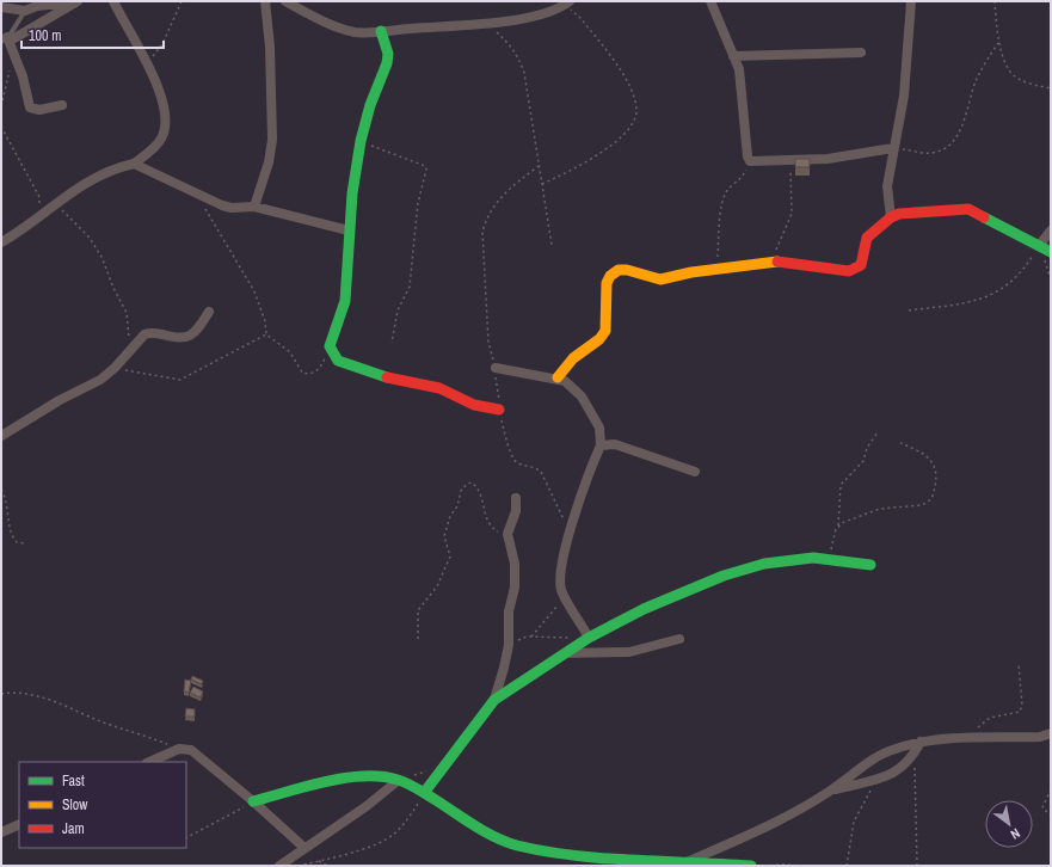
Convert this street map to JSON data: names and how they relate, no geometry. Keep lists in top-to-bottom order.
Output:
{
  "legend": ["Fast", "Slow", "Jam"],
  "scale_bar": "100 m",
  "north": "bottom right"
}
